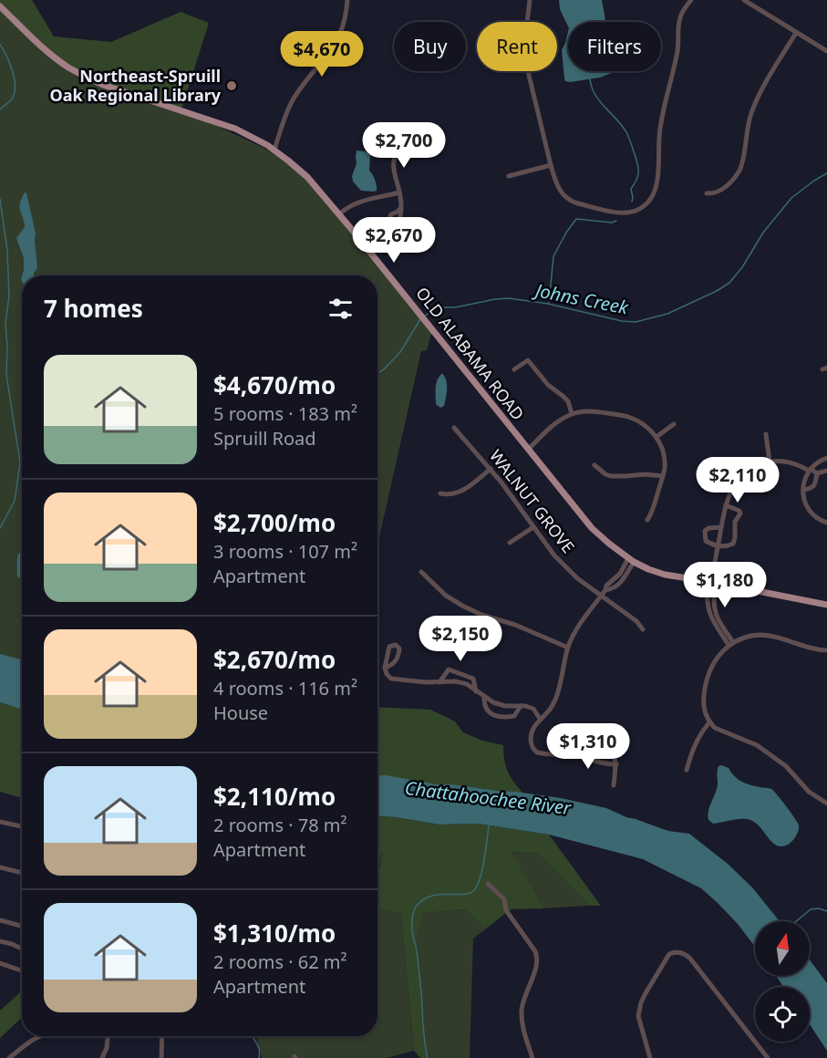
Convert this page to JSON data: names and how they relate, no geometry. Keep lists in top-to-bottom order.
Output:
{
  "streets": {
    "main road": ["OLD ALABAMA ROAD"],
    "street": ["WALNUT GROVE"]
  },
  "water": ["Johns Creek", "Chattahoochee River"],
  "places": ["Northeast-Spruill Oak Regional Library"],
  "north": "top",
  "page": {
    "chip": ["Buy", "Rent", "Filters"],
    "price": [
      "$4,670",
      "$2,700",
      "$2,670",
      "$2,110",
      "$1,180",
      "$2,150",
      "$1,310"
    ],
    "heading": "7 homes",
    "list": [
      {
        "name": "$4,670/mo",
        "note": "5 rooms · 183 m² · Spruill Road"
      },
      {
        "name": "$2,700/mo",
        "note": "3 rooms · 107 m² · Apartment"
      },
      {
        "name": "$2,670/mo",
        "note": "4 rooms · 116 m² · House"
      },
      {
        "name": "$2,110/mo",
        "note": "2 rooms · 78 m² · Apartment"
      },
      {
        "name": "$1,310/mo",
        "note": "2 rooms · 62 m² · Apartment"
      }
    ]
  }
}
